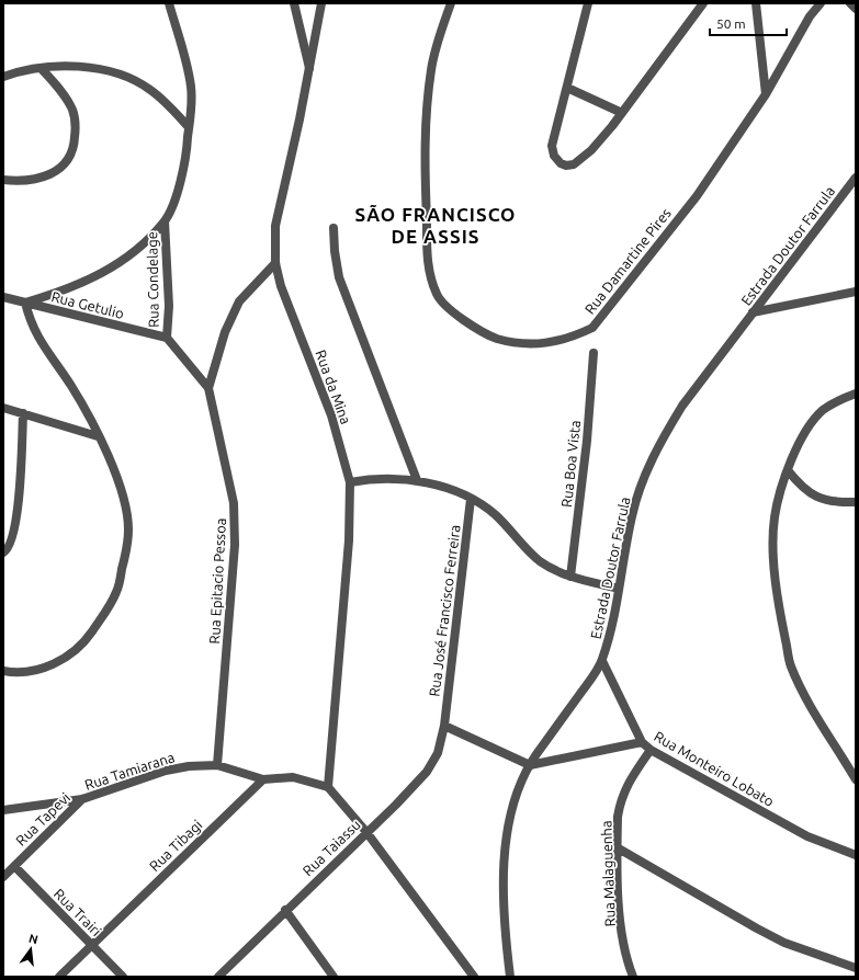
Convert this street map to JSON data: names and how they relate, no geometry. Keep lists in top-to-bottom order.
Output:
{
  "streets": {
    "street": [
      "Estrada Doutor Farrula",
      "Rua Damartine Pires",
      "Rua Condelage",
      "Rua Getulio",
      "Rua da Mina",
      "Rua Boa Vista",
      "Rua Epitacio Pessoa",
      "Rua José Francisco Ferreira",
      "Rua Monteiro Lobato",
      "Rua Tamiarana",
      "Rua Tapevi",
      "Rua Tibagi",
      "Rua Taiassu",
      "Rua Malaguenha",
      "Rua Trairi"
    ]
  },
  "crossings": [
    ["Estrada Doutor Farrula", "Rua Monteiro Lobato"],
    ["Rua Condelage", "Rua Getulio"],
    ["Rua Condelage", "Rua Epitacio Pessoa"],
    ["Rua Getulio", "Rua Epitacio Pessoa"],
    ["Rua Epitacio Pessoa", "Rua Tamiarana"],
    ["Rua José Francisco Ferreira", "Rua Taiassu"],
    ["Rua Monteiro Lobato", "Rua Malaguenha"],
    ["Rua Tamiarana", "Rua Tapevi"],
    ["Rua Tamiarana", "Rua Tibagi"],
    ["Rua Tapevi", "Rua Trairi"],
    ["Rua Tibagi", "Rua Trairi"]
  ],
  "districts": ["SÃO FRANCISCO DE ASSIS"],
  "scale_bar": "50 m",
  "north": "top"
}
